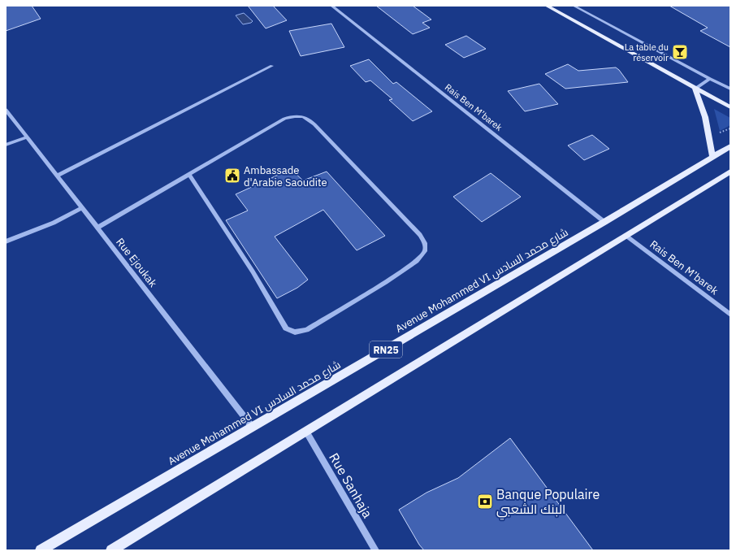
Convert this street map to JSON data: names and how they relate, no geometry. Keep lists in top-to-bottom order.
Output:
{
  "streets": {
    "main road": ["Avenue Mohammed VI شارع محمد السادس", "RN25"],
    "street": ["Rais Ben M’barek", "Rue Ejoukak", "Rue Sanhaja"]
  },
  "crossings": [
    ["Rais Ben M’barek", "Avenue Mohammed VI شارع محمد السادس"],
    ["Rais Ben M’barek", "RN25"],
    ["Rue Ejoukak", "Avenue Mohammed VI شارع محمد السادس"],
    ["RN25", "Rue Sanhaja"]
  ],
  "places": {
    "bar": ["La table du réservoir"],
    "public building": ["Ambassade d'Arabie Saoudite"],
    "bank": ["Banque Populaire البنك الشعبي"]
  }
}
